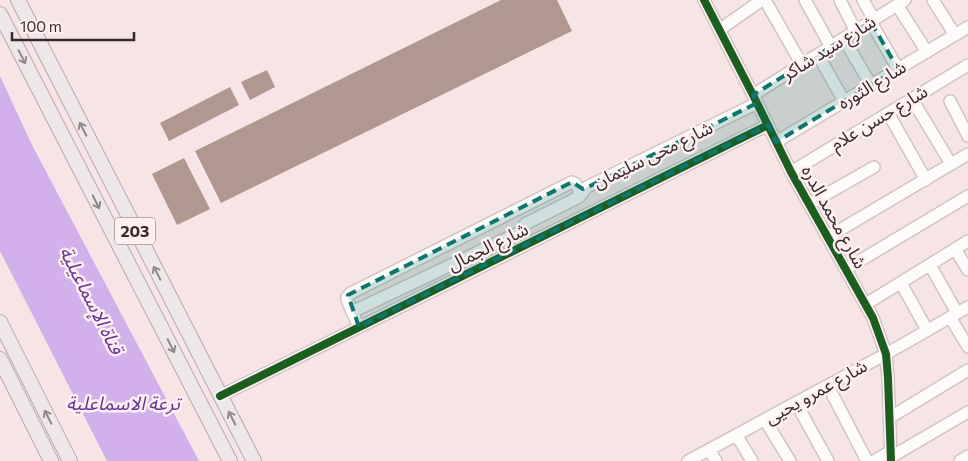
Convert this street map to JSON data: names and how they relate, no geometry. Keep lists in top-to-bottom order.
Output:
{
  "streets": {
    "main road": ["203"],
    "street": [
      "شارع سيد شاكر",
      "شارع الثوره",
      "شارع حسن علام",
      "شارع محى سليمان",
      "شارع محمد الدره",
      "شارع الجمال",
      "شارع عمرو يحيى"
    ]
  },
  "crossings": [
    ["شارع سيد شاكر", "شارع محى سليمان"],
    ["شارع سيد شاكر", "شارع محمد الدره"],
    ["شارع الثوره", "شارع محمد الدره"],
    ["شارع حسن علام", "شارع محمد الدره"],
    ["شارع محى سليمان", "شارع محمد الدره"],
    ["شارع محمد الدره", "شارع الجمال"],
    ["شارع محمد الدره", "شارع عمرو يحيى"],
    ["203", "شارع الجمال"]
  ],
  "water": ["قناة الإسماعيلية", "ترعة الاسماعلية"],
  "scale_bar": "100 m"
}
